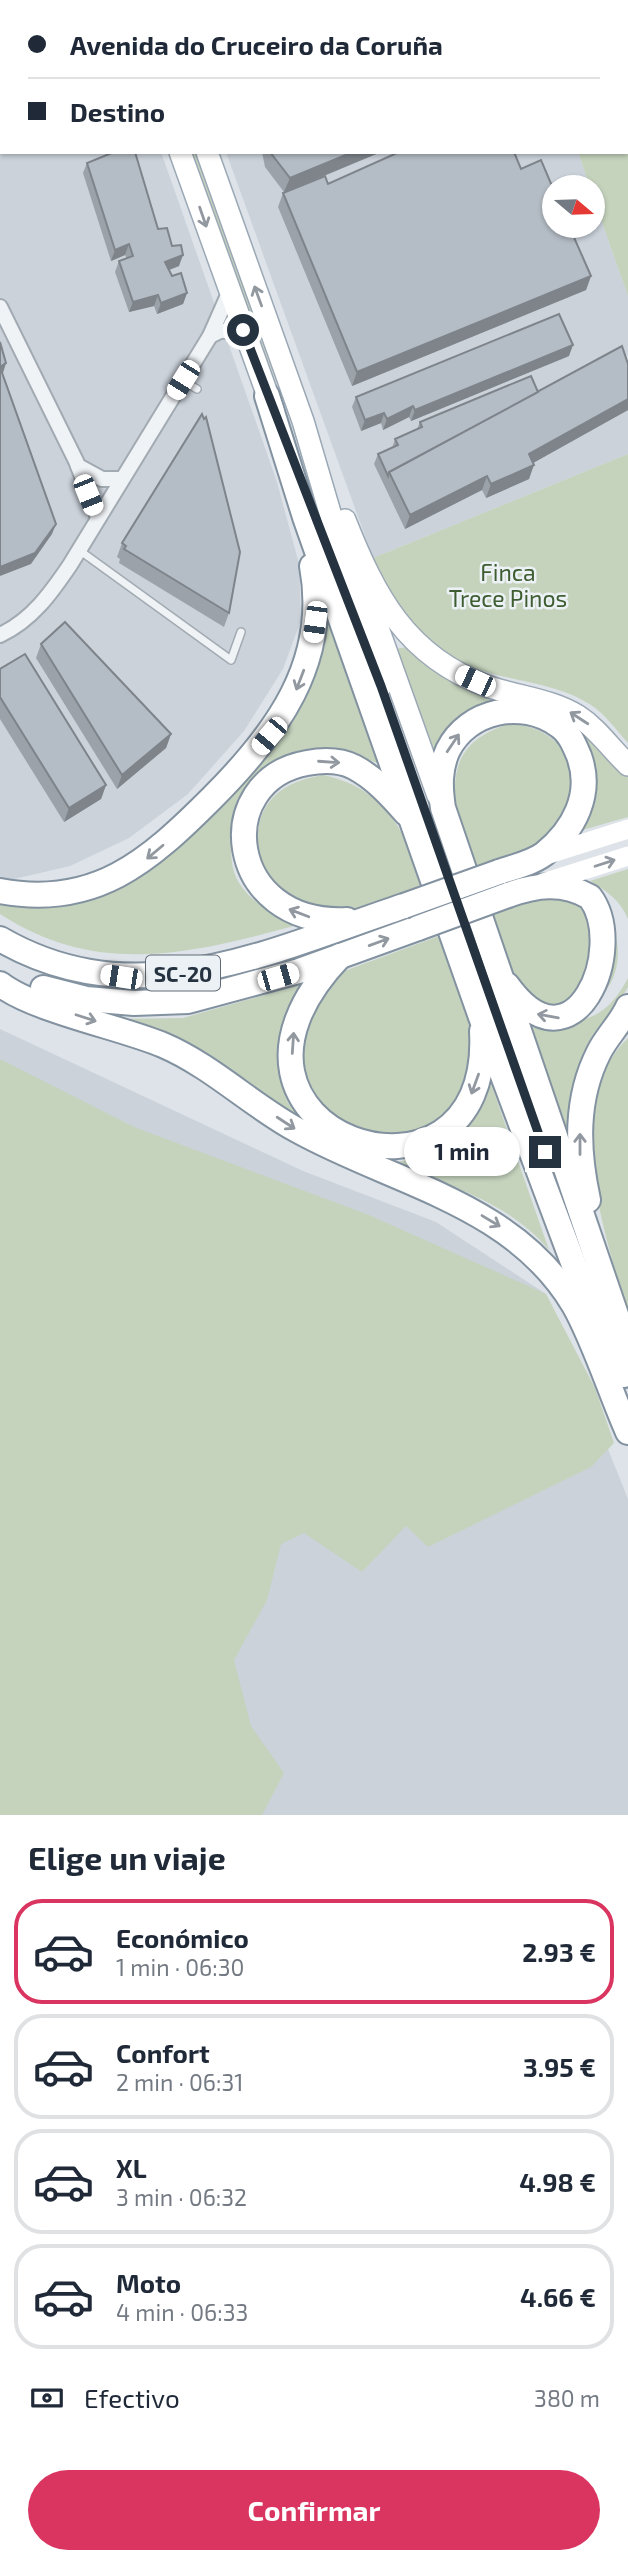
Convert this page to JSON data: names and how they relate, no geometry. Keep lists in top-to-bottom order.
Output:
{
  "streets": {
    "highway": ["SC-20"]
  },
  "parks": ["Finca Trece Pinos"],
  "north": "right",
  "page": {
    "banner": ["Avenida do Cruceiro da Coruña", "Destino"],
    "bubble": "1 min",
    "heading": "Elige un viaje",
    "list": [
      {
        "name": "Económico",
        "note": "1 min · 06:30",
        "value": "2.93 €"
      },
      {
        "name": "Confort",
        "note": "2 min · 06:31",
        "value": "3.95 €"
      },
      {
        "name": "XL",
        "note": "3 min · 06:32",
        "value": "4.98 €"
      },
      {
        "name": "Moto",
        "note": "4 min · 06:33",
        "value": "4.66 €"
      }
    ],
    "pay": ["Efectivo", "380 m"],
    "buttons": "Confirmar"
  }
}
